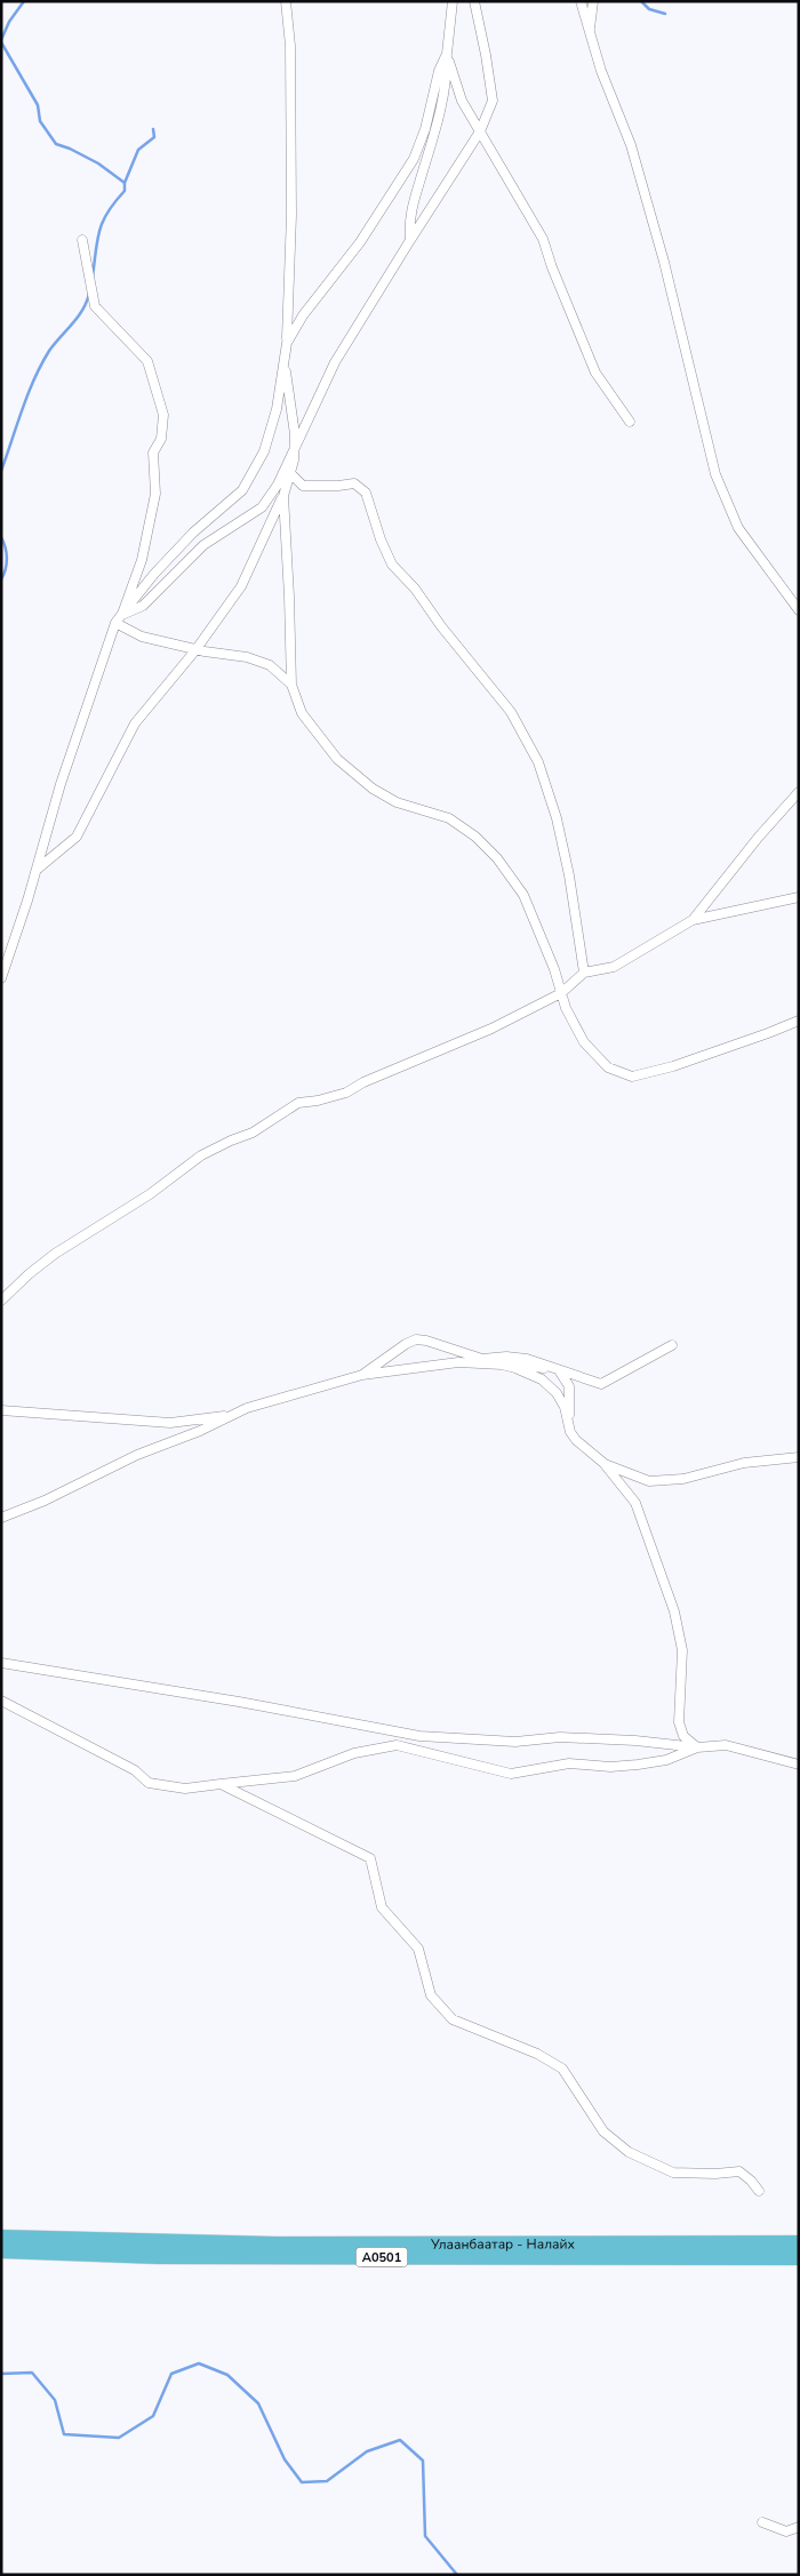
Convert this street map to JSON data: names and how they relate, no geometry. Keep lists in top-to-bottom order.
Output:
{
  "streets": {
    "highway": ["Улаанбаатар - Налайх", "A0501"]
  }
}
